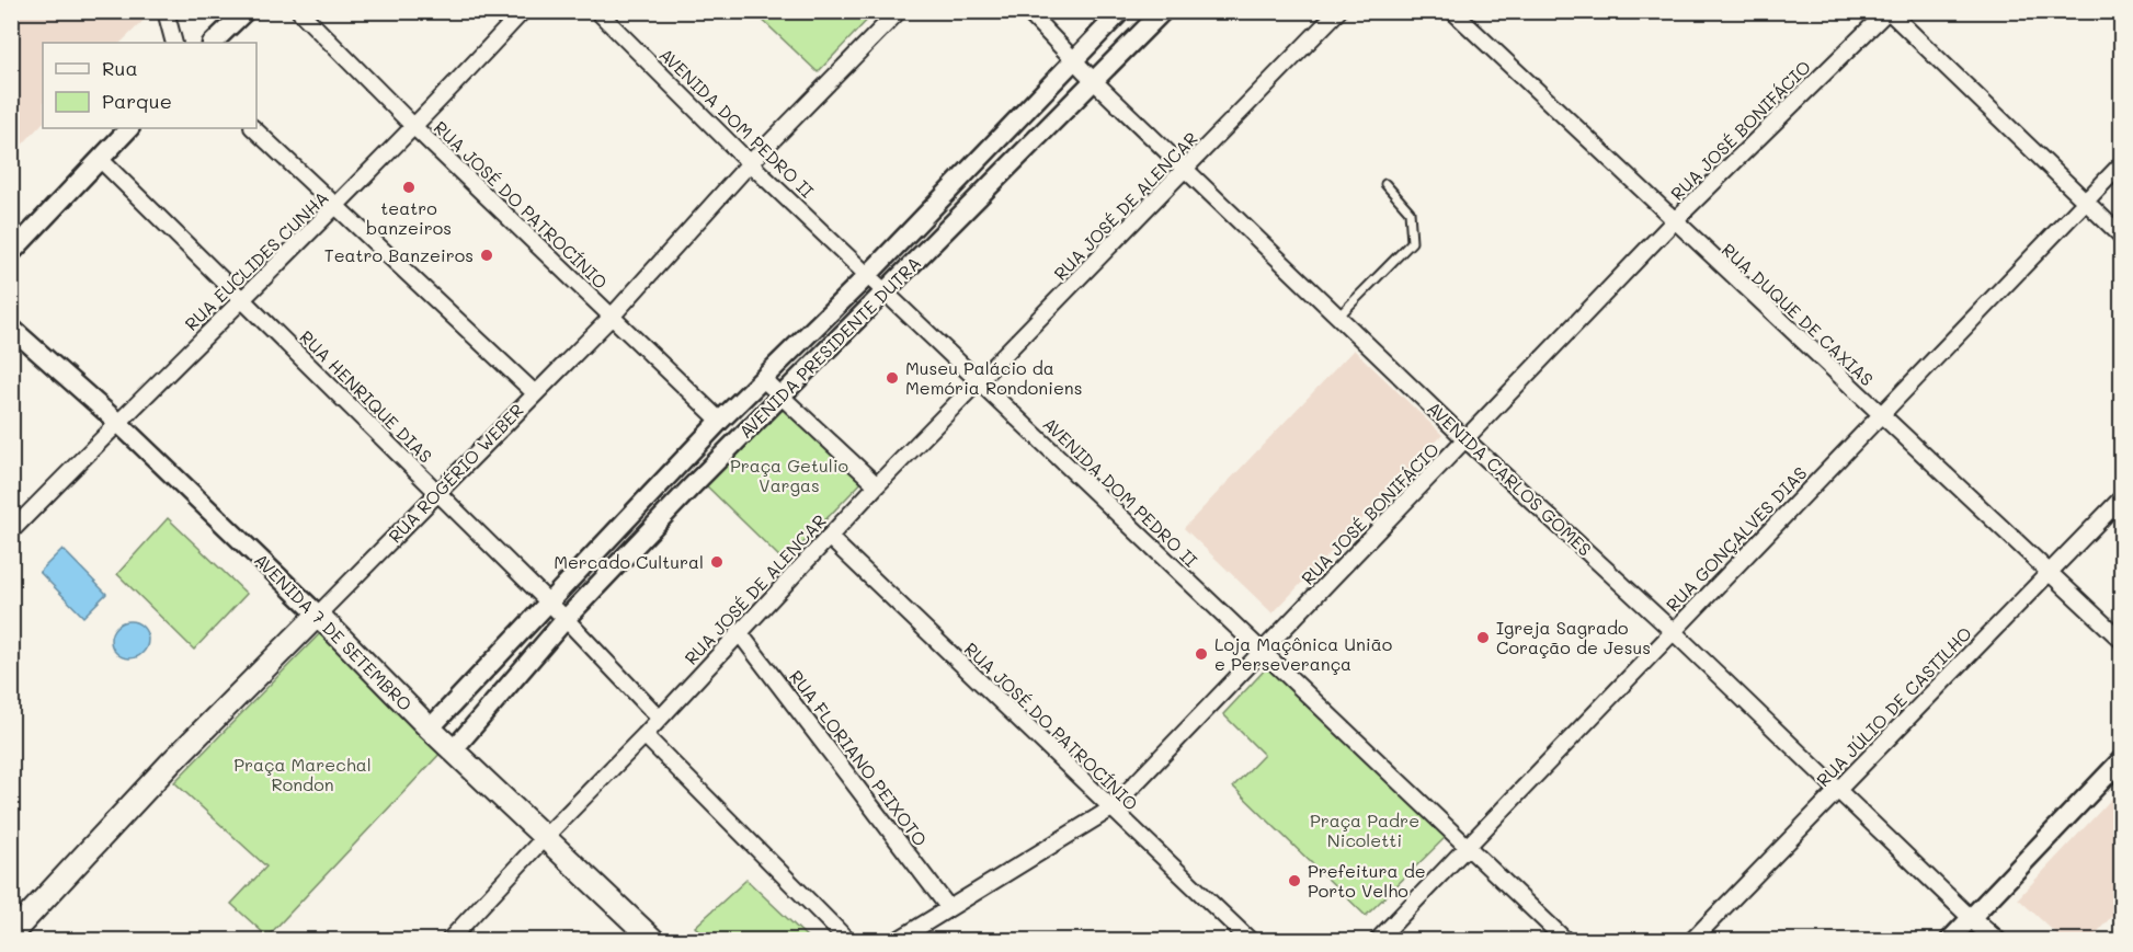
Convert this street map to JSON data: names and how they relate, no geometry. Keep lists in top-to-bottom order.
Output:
{
  "streets": {
    "main road": ["RUA ROGÉRIO WEBER", "AVENIDA 7 DE SETEMBRO"],
    "street": [
      "AVENIDA DOM PEDRO II",
      "RUA JOSÉ BONIFÁCIO",
      "RUA JOSÉ DO PATROCÍNIO",
      "RUA JOSÉ DE ALENCAR",
      "RUA EUCLIDES CUNHA",
      "RUA DUQUE DE CAXIAS",
      "AVENIDA PRESIDENTE DUTRA",
      "RUA HENRIQUE DIAS",
      "AVENIDA CARLOS GOMES",
      "RUA GONÇALVES DIAS",
      "RUA JÚLIO DE CASTILHO",
      "RUA FLORIANO PEIXOTO"
    ]
  },
  "crossings": [
    ["AVENIDA DOM PEDRO II", "RUA JOSÉ BONIFÁCIO"],
    ["AVENIDA DOM PEDRO II", "RUA JOSÉ DE ALENCAR"],
    ["AVENIDA DOM PEDRO II", "AVENIDA PRESIDENTE DUTRA"],
    ["AVENIDA DOM PEDRO II", "RUA ROGÉRIO WEBER"],
    ["AVENIDA DOM PEDRO II", "RUA GONÇALVES DIAS"],
    ["RUA JOSÉ BONIFÁCIO", "RUA JOSÉ DO PATROCÍNIO"],
    ["RUA JOSÉ BONIFÁCIO", "RUA DUQUE DE CAXIAS"],
    ["RUA JOSÉ BONIFÁCIO", "AVENIDA CARLOS GOMES"],
    ["RUA JOSÉ BONIFÁCIO", "RUA FLORIANO PEIXOTO"],
    ["RUA JOSÉ DO PATROCÍNIO", "RUA JOSÉ DE ALENCAR"],
    ["RUA JOSÉ DO PATROCÍNIO", "RUA EUCLIDES CUNHA"],
    ["RUA JOSÉ DO PATROCÍNIO", "AVENIDA PRESIDENTE DUTRA"],
    ["RUA JOSÉ DO PATROCÍNIO", "RUA ROGÉRIO WEBER"],
    ["RUA JOSÉ DE ALENCAR", "RUA HENRIQUE DIAS"],
    ["RUA JOSÉ DE ALENCAR", "AVENIDA CARLOS GOMES"],
    ["RUA JOSÉ DE ALENCAR", "AVENIDA 7 DE SETEMBRO"],
    ["RUA JOSÉ DE ALENCAR", "RUA FLORIANO PEIXOTO"],
    ["RUA EUCLIDES CUNHA", "RUA HENRIQUE DIAS"],
    ["RUA EUCLIDES CUNHA", "AVENIDA 7 DE SETEMBRO"],
    ["RUA DUQUE DE CAXIAS", "RUA GONÇALVES DIAS"],
    ["RUA DUQUE DE CAXIAS", "RUA JÚLIO DE CASTILHO"],
    ["AVENIDA PRESIDENTE DUTRA", "RUA HENRIQUE DIAS"],
    ["AVENIDA PRESIDENTE DUTRA", "AVENIDA CARLOS GOMES"],
    ["AVENIDA PRESIDENTE DUTRA", "AVENIDA 7 DE SETEMBRO"],
    ["RUA HENRIQUE DIAS", "RUA ROGÉRIO WEBER"],
    ["RUA ROGÉRIO WEBER", "AVENIDA 7 DE SETEMBRO"],
    ["AVENIDA CARLOS GOMES", "RUA GONÇALVES DIAS"],
    ["AVENIDA CARLOS GOMES", "RUA JÚLIO DE CASTILHO"]
  ],
  "parks": ["Praça Getulio Vargas", "Praça Marechal Rondon", "Praça Padre Nicoletti"],
  "places": [
    "teatro banzeiros",
    "Teatro Banzeiros",
    "Museu Palácio da Memória Rondoniens",
    "Mercado Cultural",
    "Igreja Sagrado Coração de Jesus",
    "Loja Maçônica União e Perseverança",
    "Prefeitura de Porto Velho"
  ],
  "legend": ["Rua", "Parque"]
}
